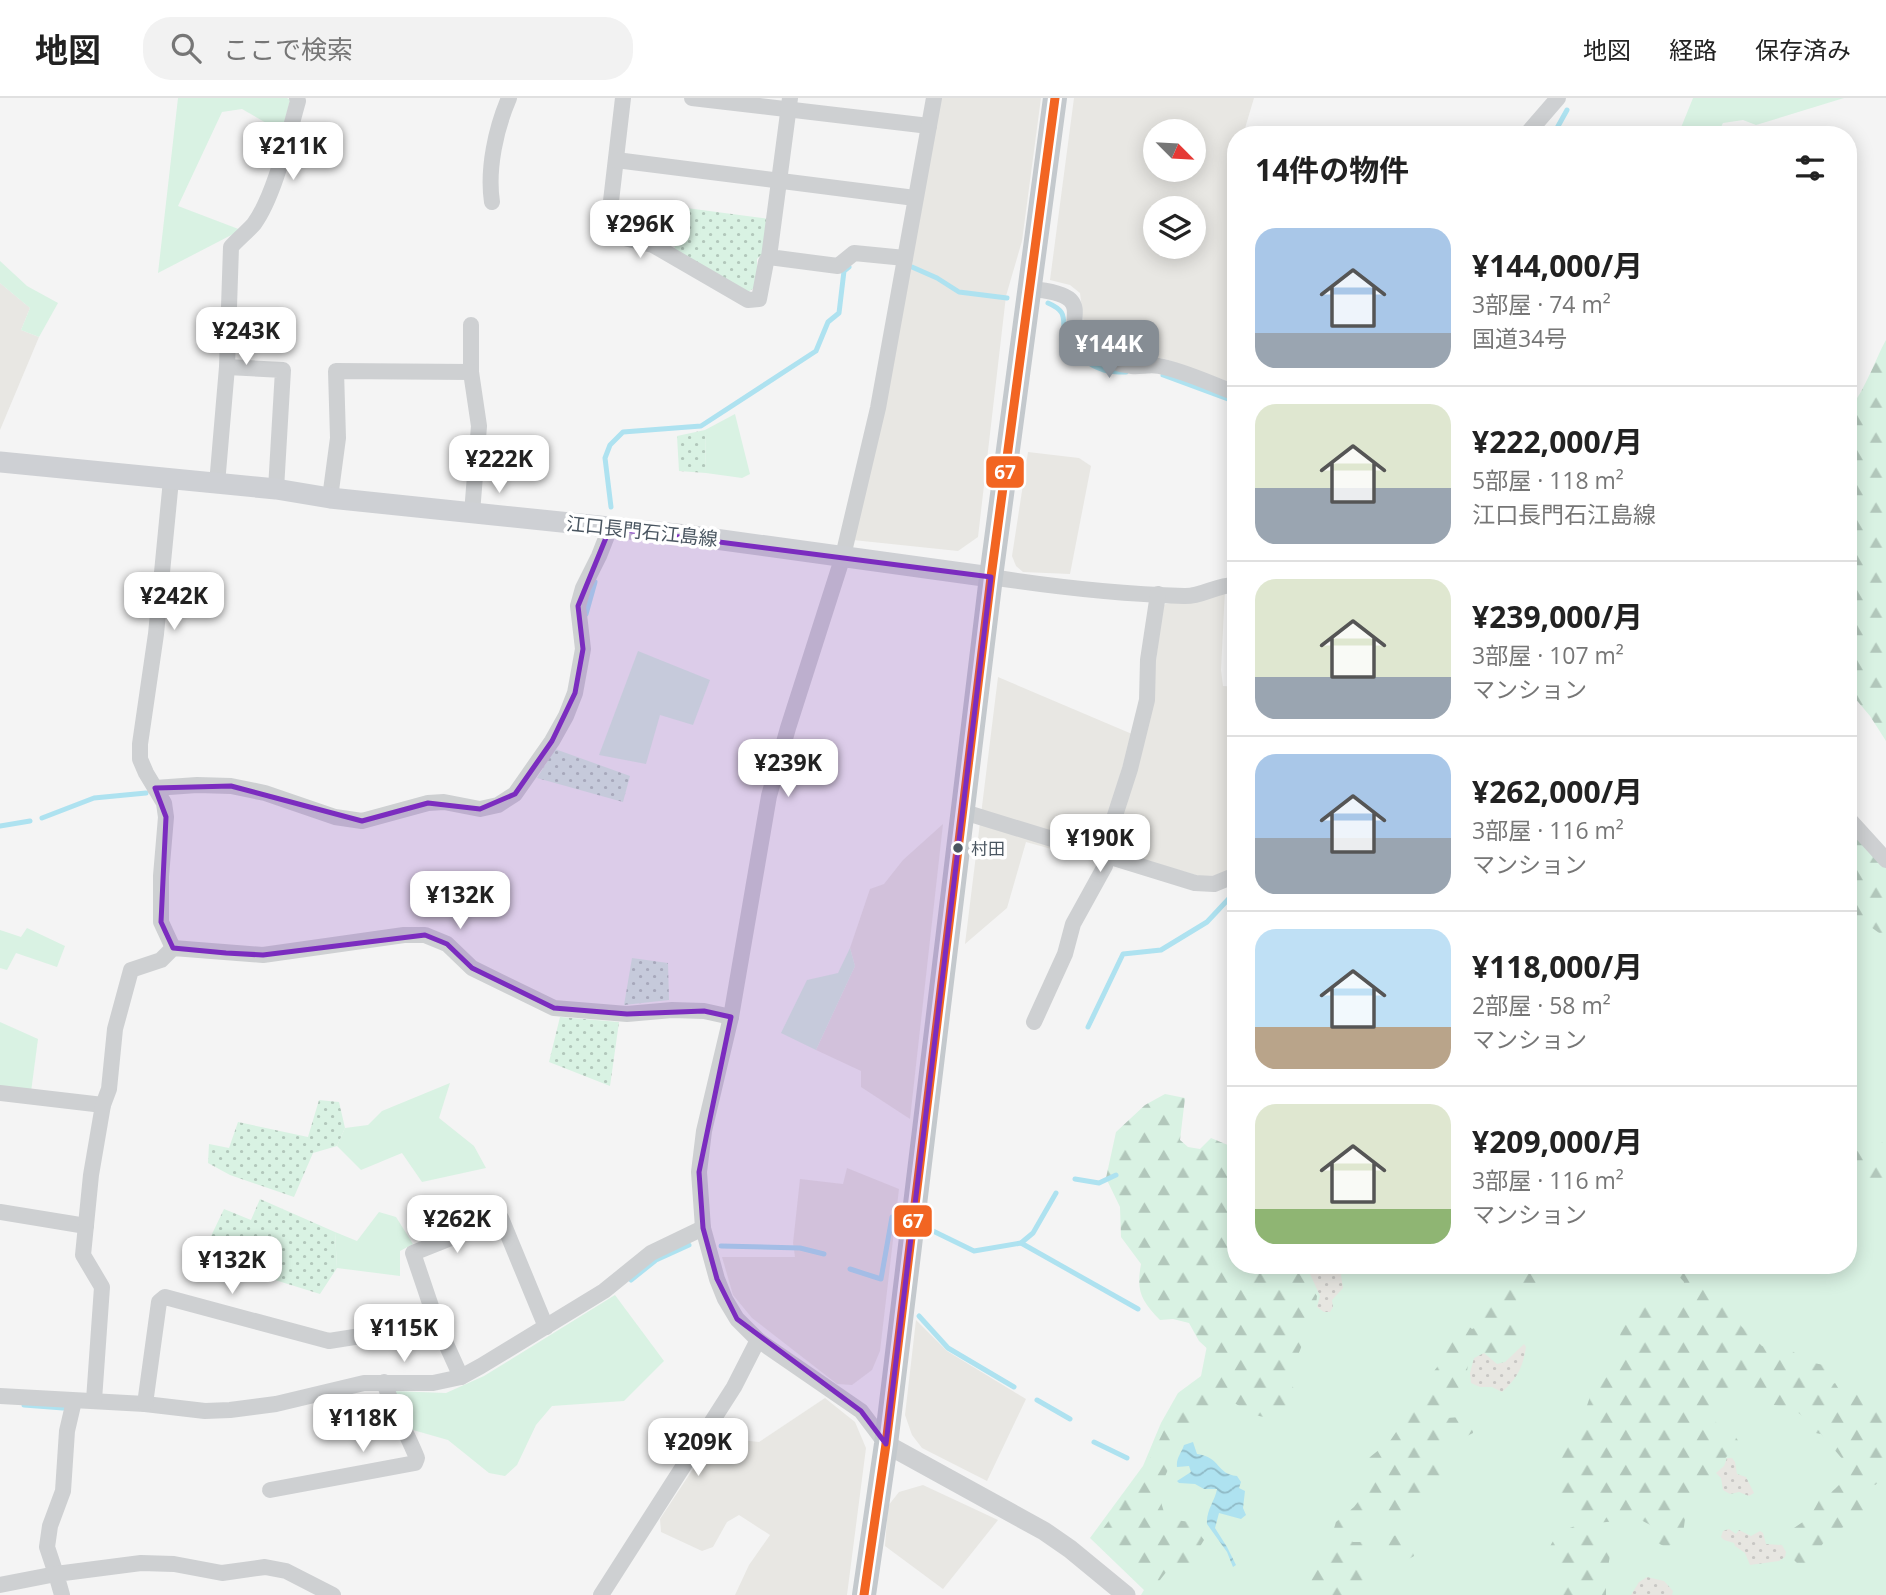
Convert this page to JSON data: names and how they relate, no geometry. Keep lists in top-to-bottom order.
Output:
{
  "streets": {
    "main road": ["江口長門石江島線"]
  },
  "places": ["村田"],
  "lines": ["transit line 67"],
  "north": "bottom right",
  "page": {
    "header": "地図",
    "search": "ここで検索",
    "nav": ["地図", "経路", "保存済み"],
    "price": [
      "¥211K",
      "¥296K",
      "¥243K",
      "¥144K",
      "¥222K",
      "¥242K",
      "¥239K",
      "¥190K",
      "¥132K",
      "¥262K",
      "¥132K",
      "¥115K",
      "¥118K",
      "¥209K"
    ],
    "heading": "14件の物件",
    "list": [
      {
        "name": "¥144,000/月",
        "note": "3部屋 · 74 m² · 国道34号"
      },
      {
        "name": "¥222,000/月",
        "note": "5部屋 · 118 m² · 江口長門石江島線"
      },
      {
        "name": "¥239,000/月",
        "note": "3部屋 · 107 m² · マンション"
      },
      {
        "name": "¥262,000/月",
        "note": "3部屋 · 116 m² · マンション"
      },
      {
        "name": "¥118,000/月",
        "note": "2部屋 · 58 m² · マンション"
      },
      {
        "name": "¥209,000/月",
        "note": "3部屋 · 116 m² · マンション"
      }
    ]
  }
}
